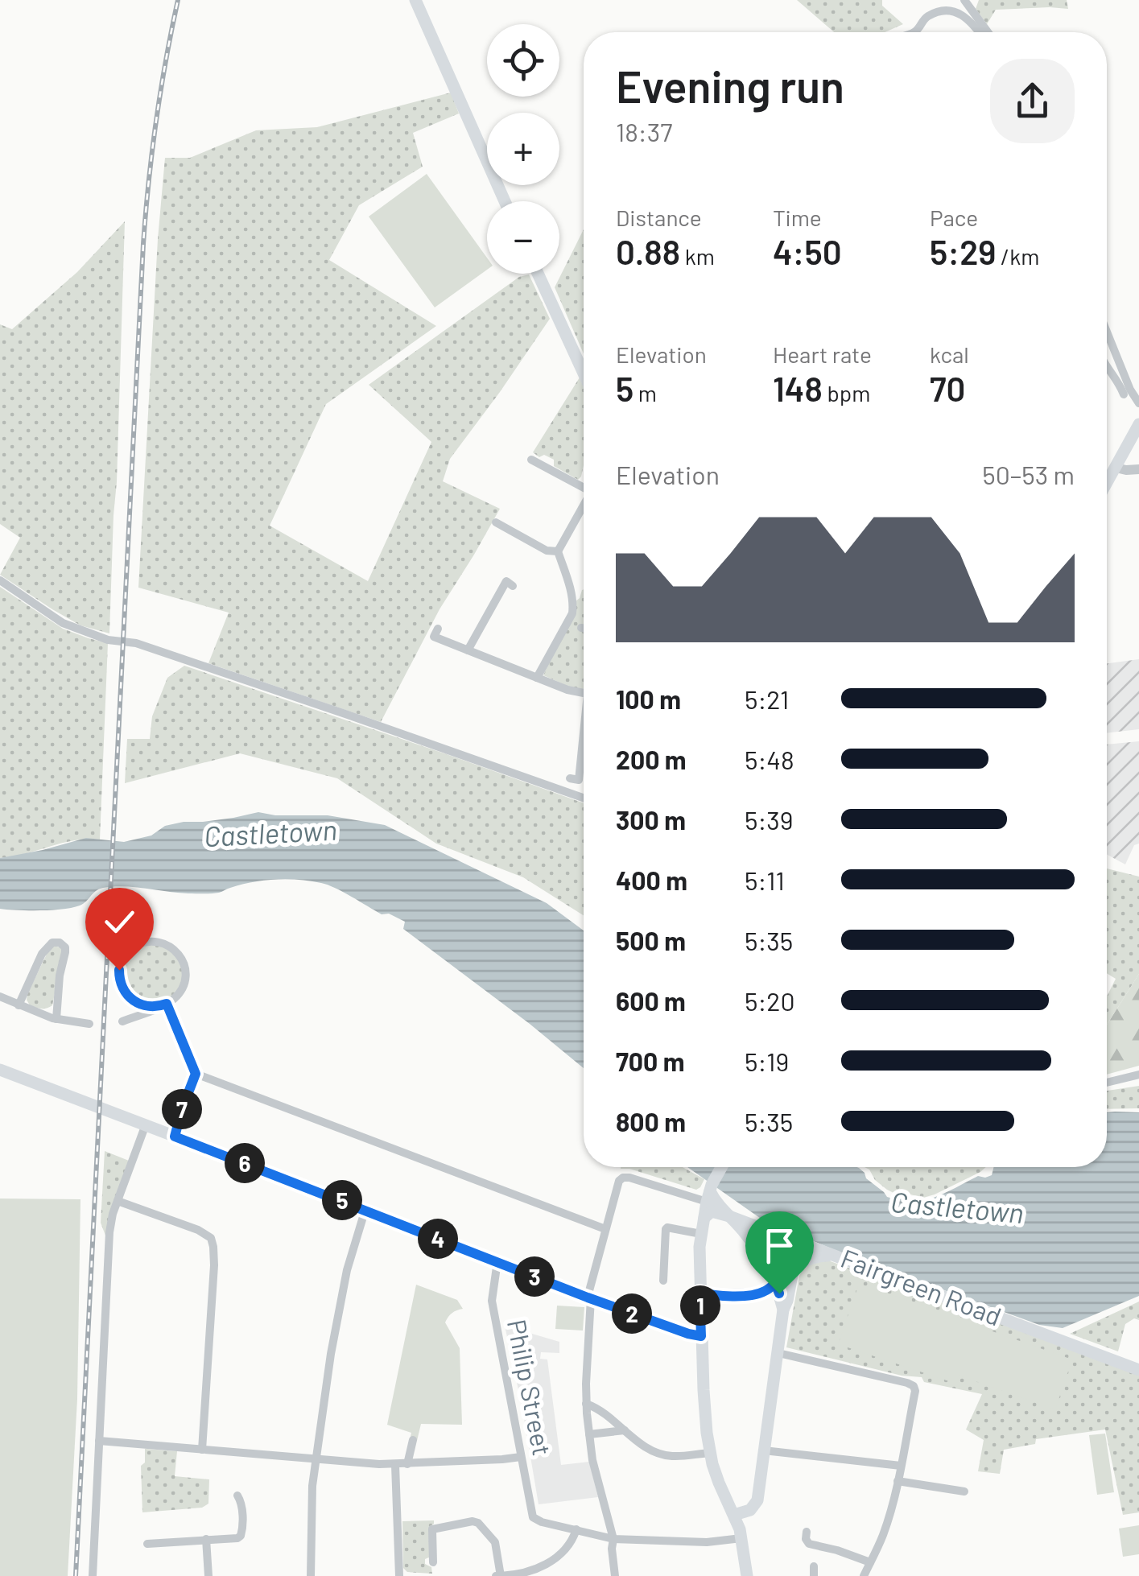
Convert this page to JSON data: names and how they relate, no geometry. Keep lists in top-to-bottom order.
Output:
{
  "streets": {
    "main road": ["Fairgreen Road"],
    "street": ["Philip Street"]
  },
  "water": ["Castletown"],
  "page": {
    "map_buttons": ["+", "−"],
    "heading": ["Evening run", "18:37"],
    "stats": [
      ["Distance", "0.88 km"],
      ["Time", "4:50"],
      ["Pace", "5:29 /km"],
      ["Elevation", "5 m"],
      ["Heart rate", "148 bpm"],
      ["kcal", "70"]
    ],
    "chart": ["Elevation", "50–53 m"],
    "list": [
      {
        "name": "100 m",
        "note": "5:21"
      },
      {
        "name": "200 m",
        "note": "5:48"
      },
      {
        "name": "300 m",
        "note": "5:39"
      },
      {
        "name": "400 m",
        "note": "5:11"
      },
      {
        "name": "500 m",
        "note": "5:35"
      },
      {
        "name": "600 m",
        "note": "5:20"
      },
      {
        "name": "700 m",
        "note": "5:19"
      },
      {
        "name": "800 m",
        "note": "5:35"
      }
    ],
    "pins": [
      "7",
      "6",
      "5",
      "4",
      "3",
      "1",
      "2"
    ]
  }
}
